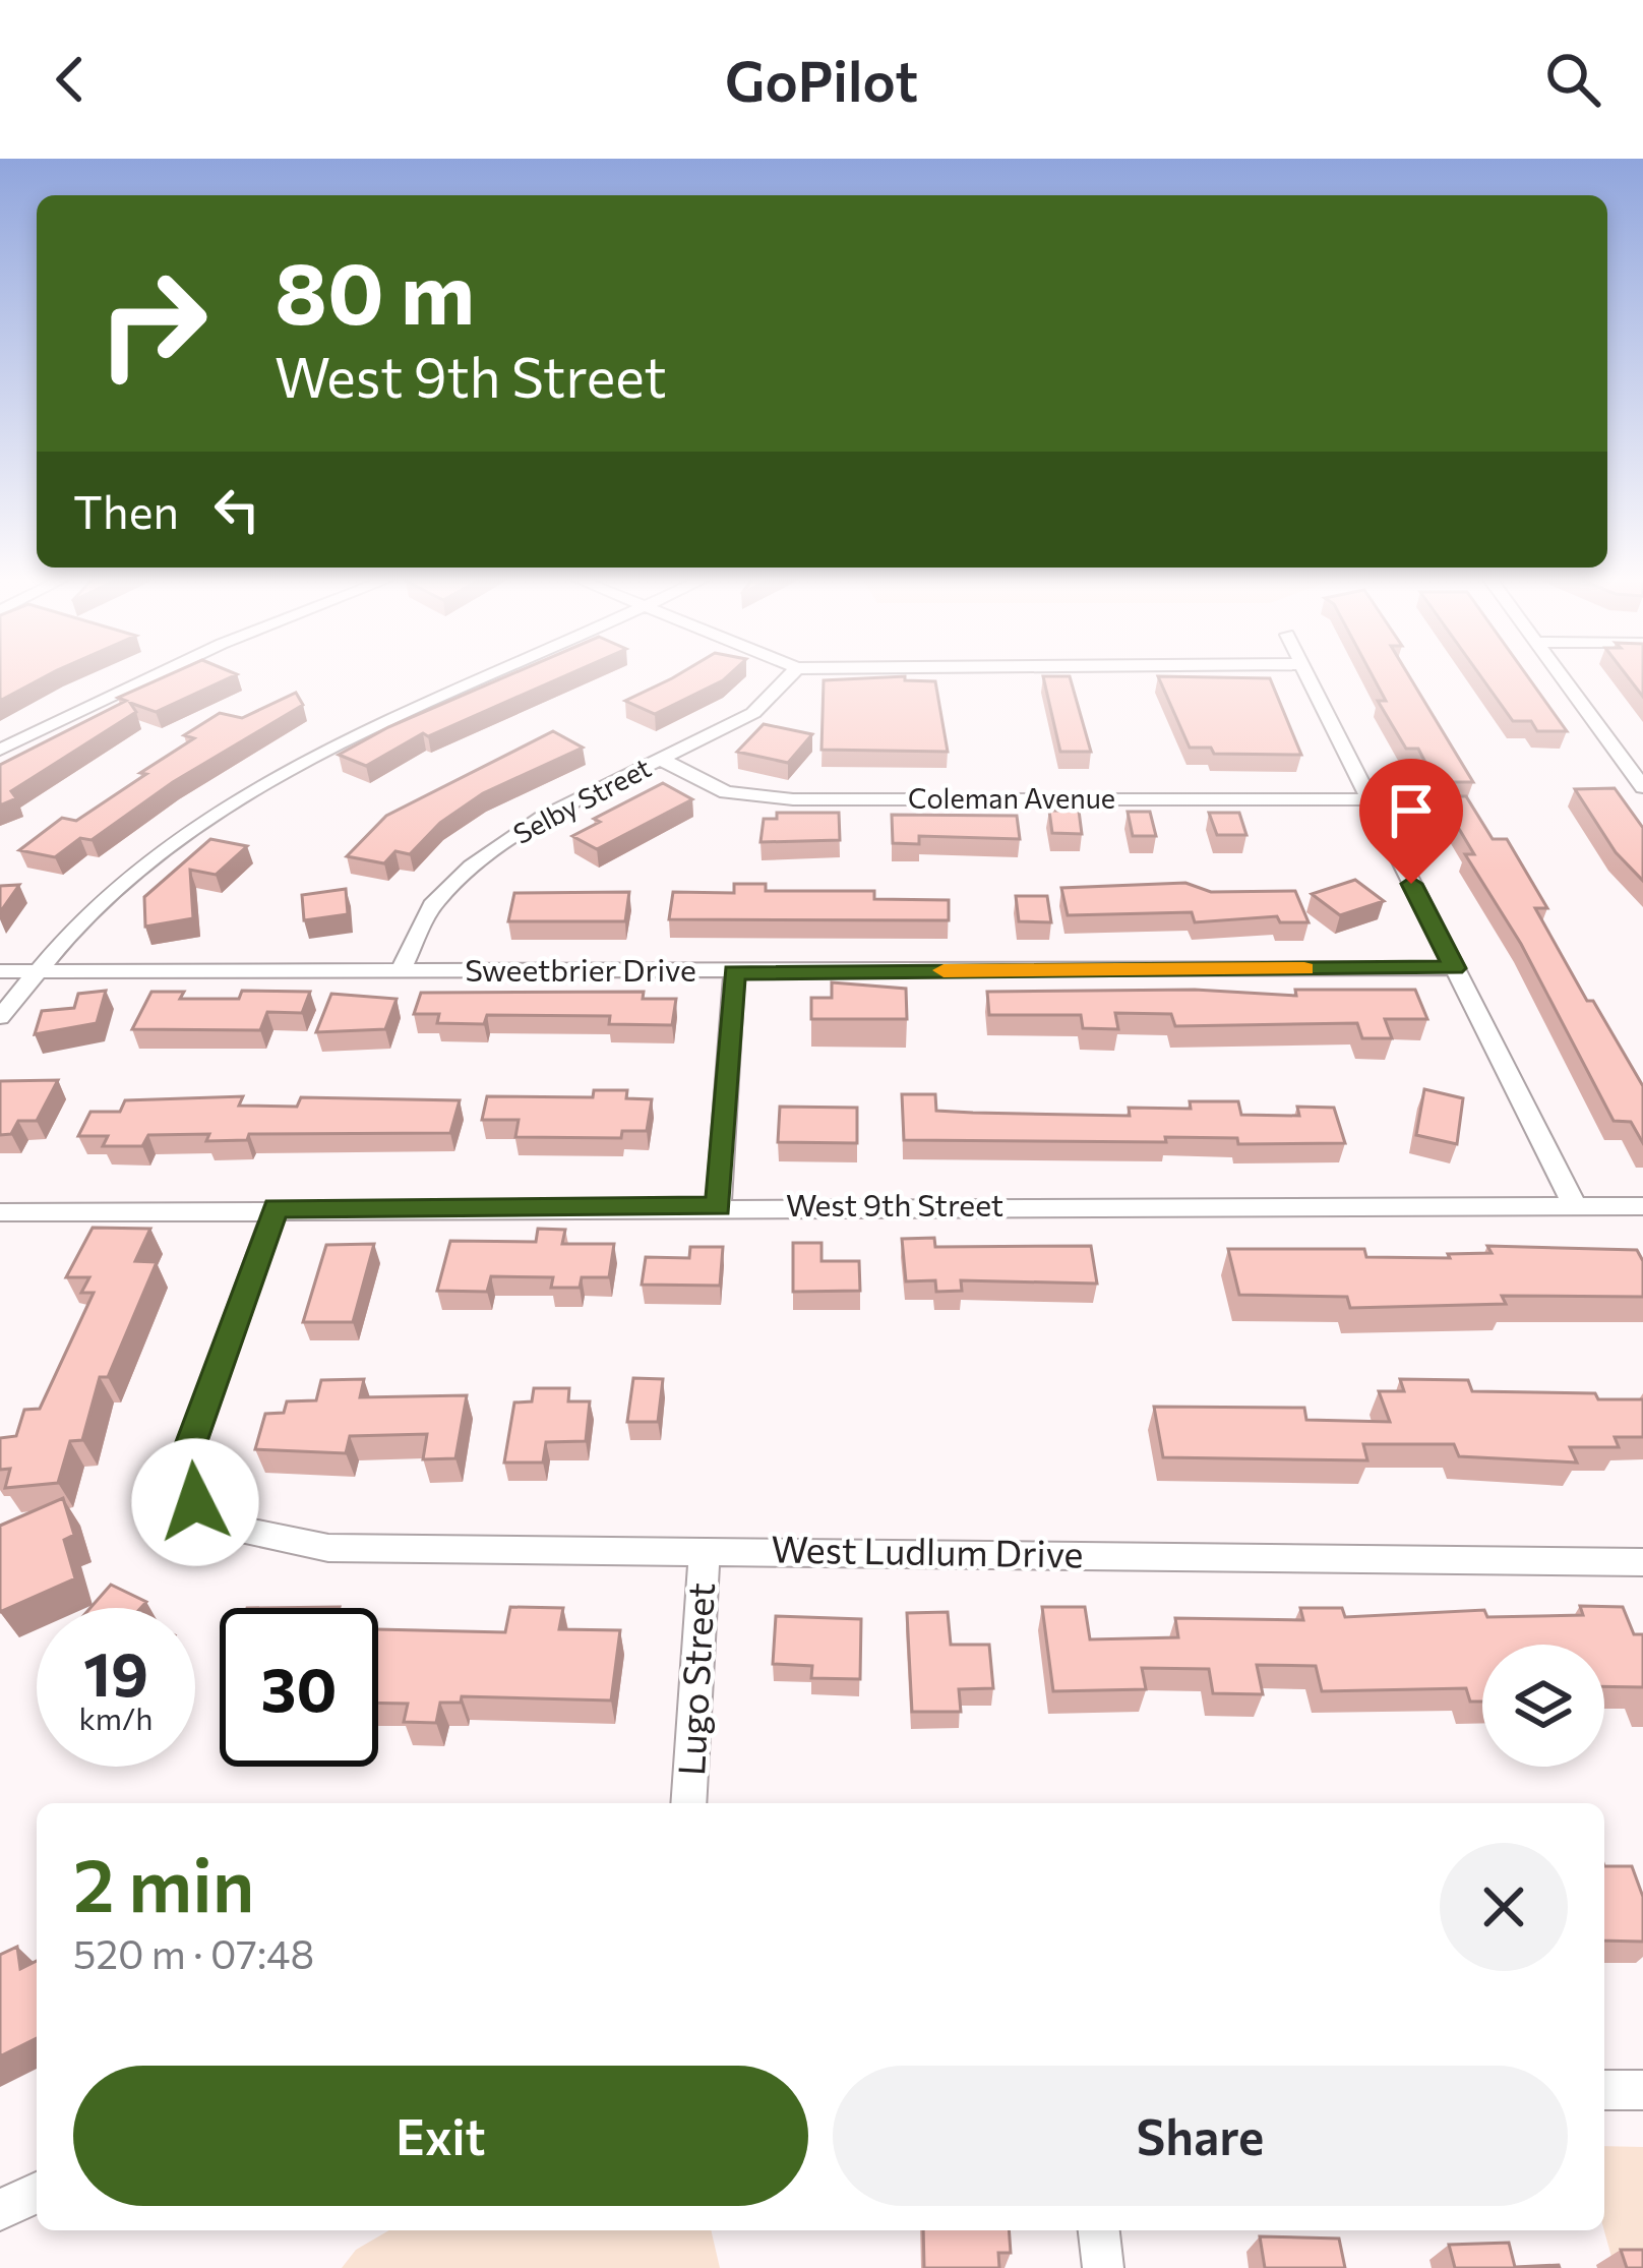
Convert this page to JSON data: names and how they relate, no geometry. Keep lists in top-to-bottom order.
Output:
{
  "streets": {
    "street": [
      "Coleman Avenue",
      "Selby Street",
      "Sweetbrier Drive",
      "West 9th Street",
      "West Ludlum Drive",
      "Lugo Street"
    ]
  },
  "crossings": [
    ["Coleman Avenue", "Selby Street"],
    ["Selby Street", "Sweetbrier Drive"],
    ["West 9th Street", "West Ludlum Drive"],
    ["West Ludlum Drive", "Lugo Street"]
  ],
  "page": {
    "header": "GoPilot",
    "turn": ["80 m", "West 9th Street"],
    "then": "Then",
    "speed": "19 km/h",
    "limit": "30",
    "heading": ["2 min", "520 m · 07:48"],
    "buttons": ["Exit", "Share"]
  }
}
